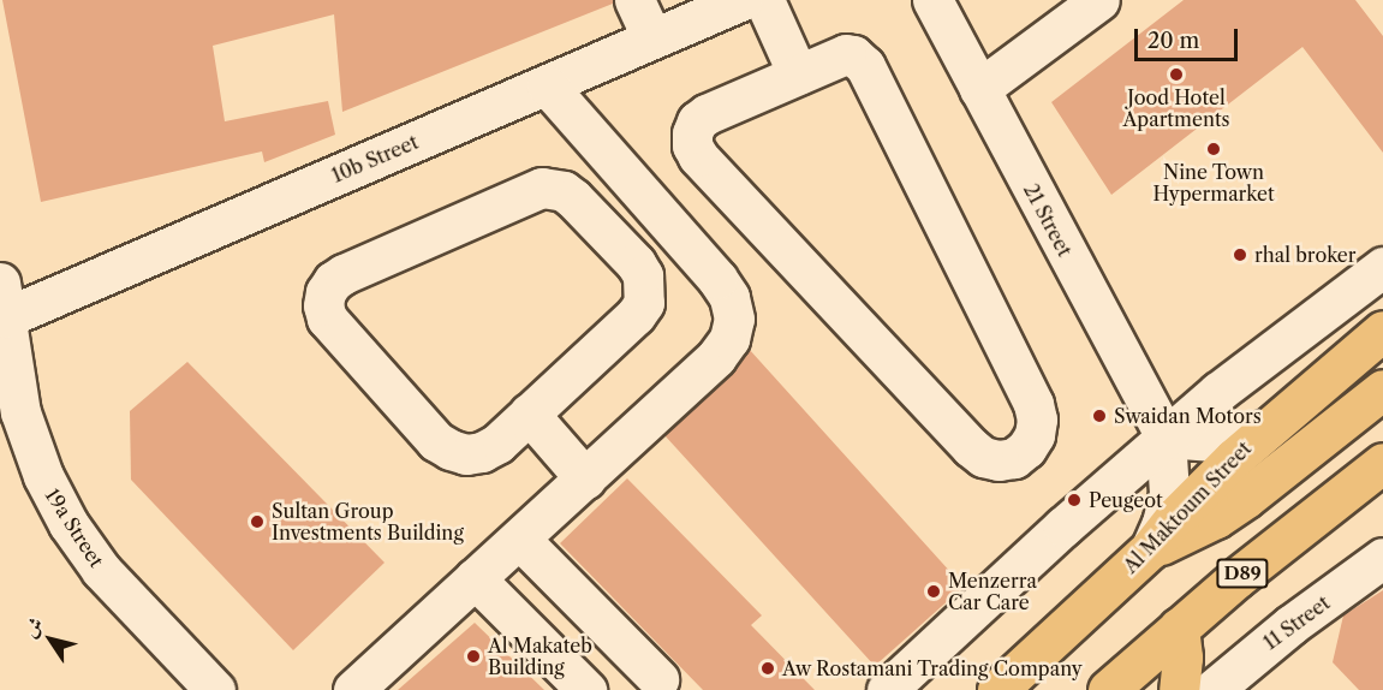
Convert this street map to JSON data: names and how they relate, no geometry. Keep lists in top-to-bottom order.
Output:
{
  "streets": {
    "main road": ["Al Maktoum Street", "D89"],
    "street": [
      "10b Street",
      "21 Street",
      "19a Street",
      "11 Street"
    ]
  },
  "crossings": [
    ["10b Street", "19a Street"],
    ["21 Street", "Al Maktoum Street"]
  ],
  "places": [
    "Jood Hotel Apartments",
    "Nine Town Hypermarket",
    "rhal broker",
    "Swaidan Motors",
    "Peugeot",
    "Sultan Group Investments Building",
    "Menzerra Car Care",
    "Al Makateb Building",
    "Aw Rostamani Trading Company"
  ],
  "scale_bar": "20 m",
  "north": "top left"
}
